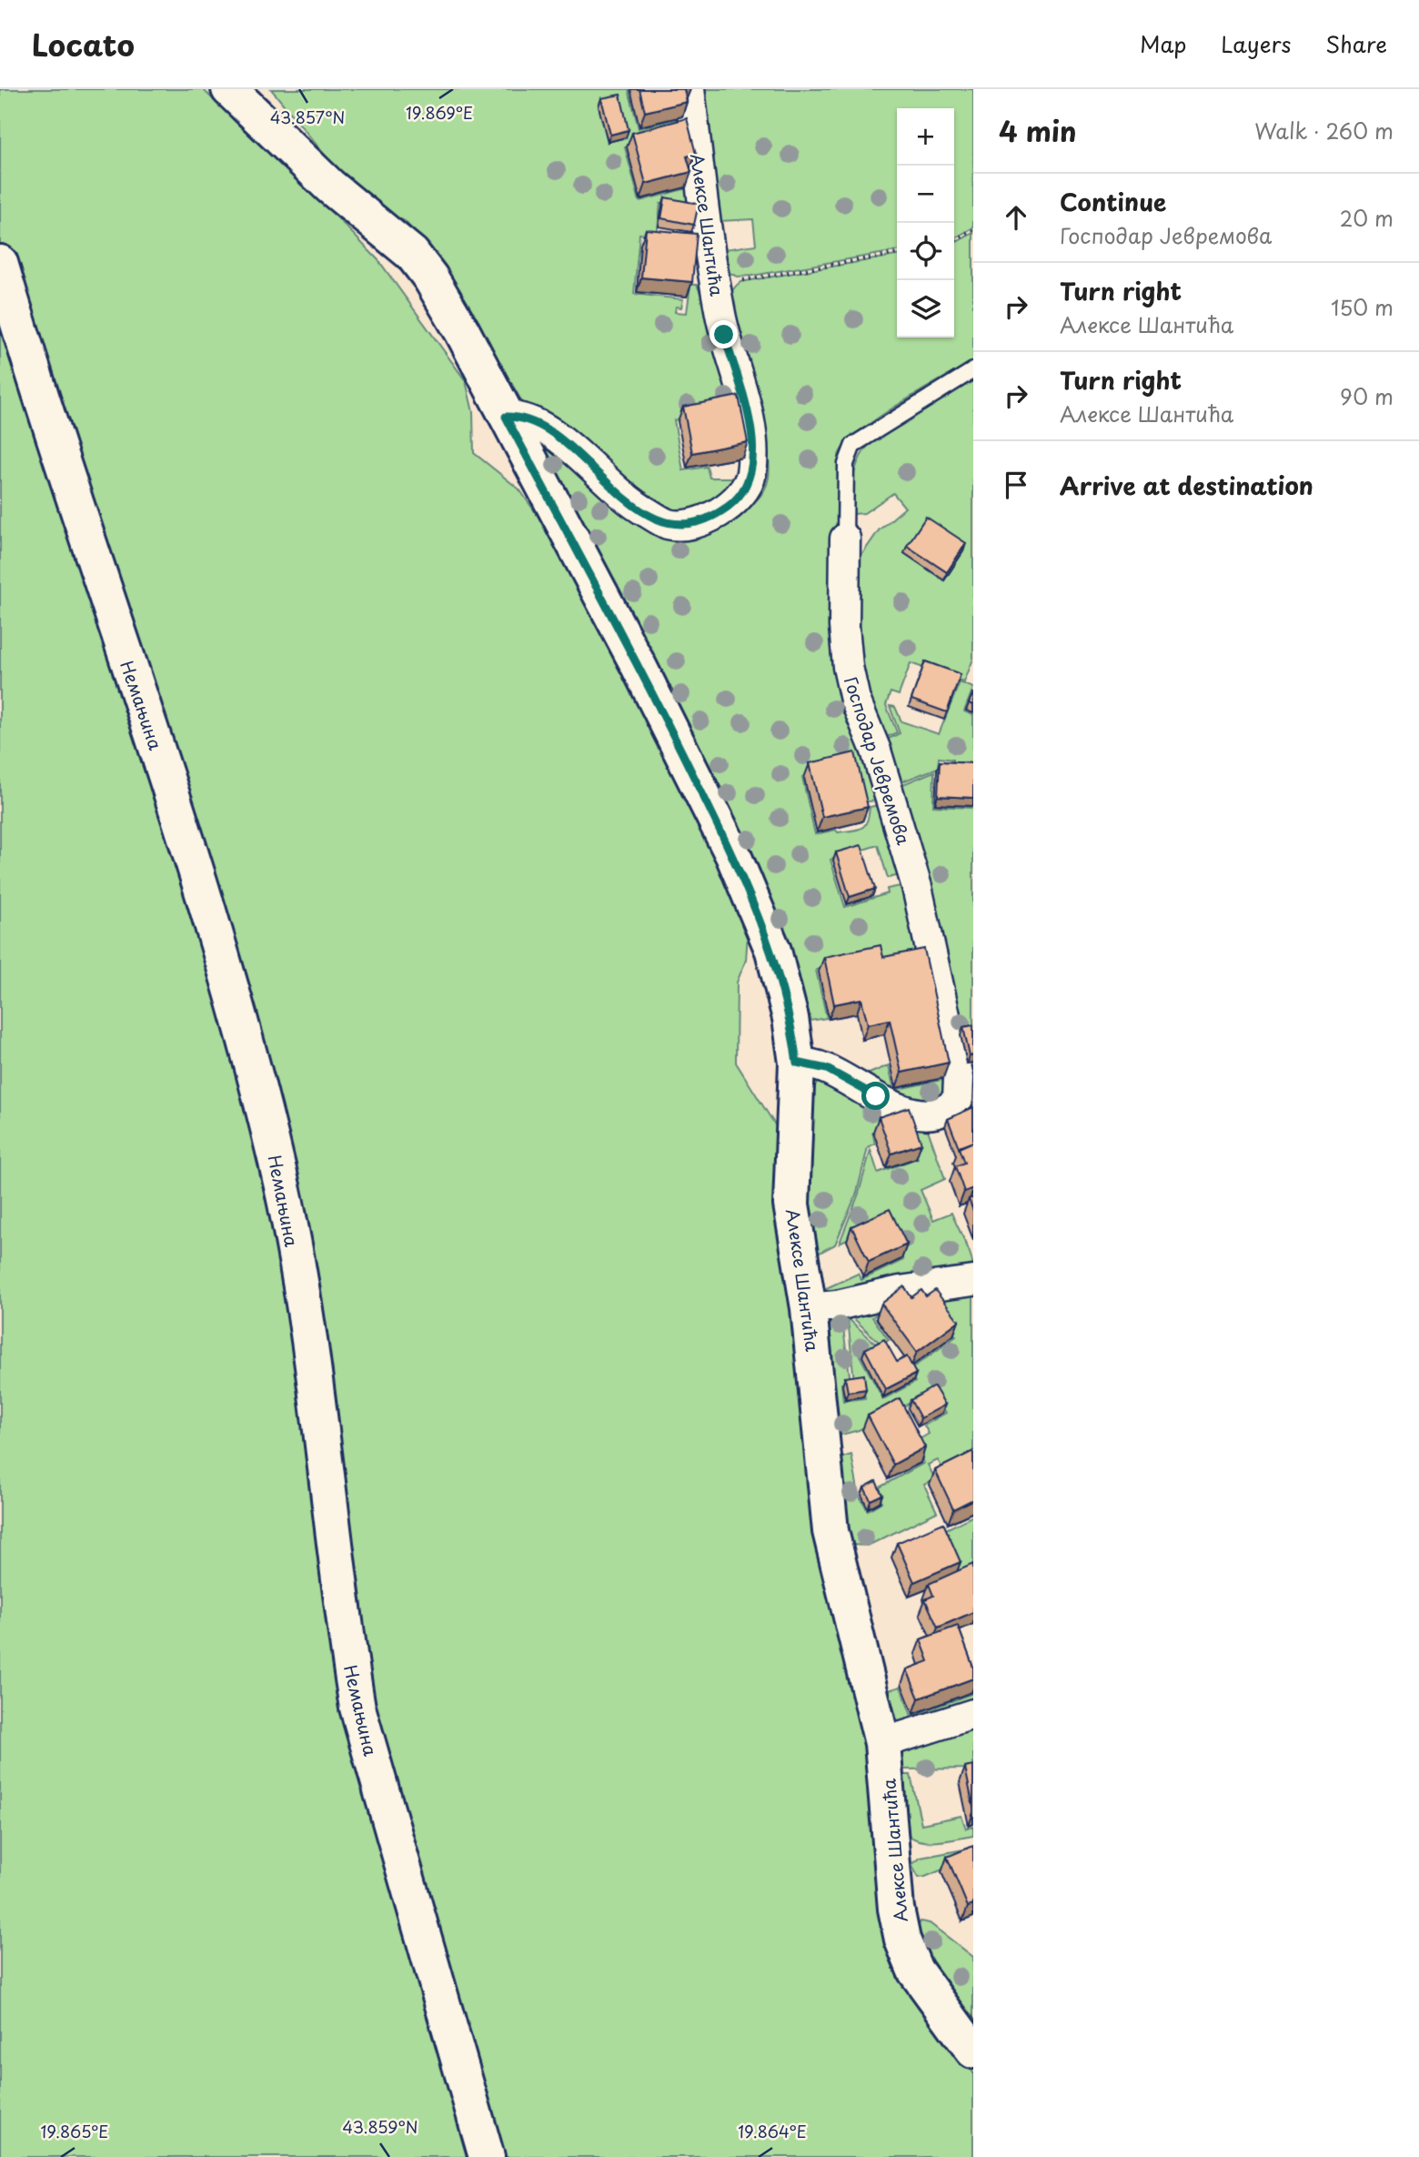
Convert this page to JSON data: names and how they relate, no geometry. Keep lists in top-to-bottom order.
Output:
{
  "streets": {
    "street": ["Алексе Шантића", "Немањина", "Господар Јевремова"]
  },
  "crossings": [
    ["Алексе Шантића", "Господар Јевремова"]
  ],
  "page": {
    "header": "Locato",
    "nav": ["Map", "Layers", "Share"],
    "heading": ["4 min", "Walk · 260 m"],
    "map_buttons": ["+", "−"],
    "list": [
      ["Continue", "Господар Јевремова", "20 m"],
      ["Turn right", "Алексе Шантића", "150 m"],
      ["Turn right", "Алексе Шантића", "90 m"],
      "Arrive at destination"
    ]
  },
  "coordinates": [
    "19.869°E",
    "43.857°N",
    "43.859°N",
    "19.865°E",
    "19.864°E"
  ]
}
